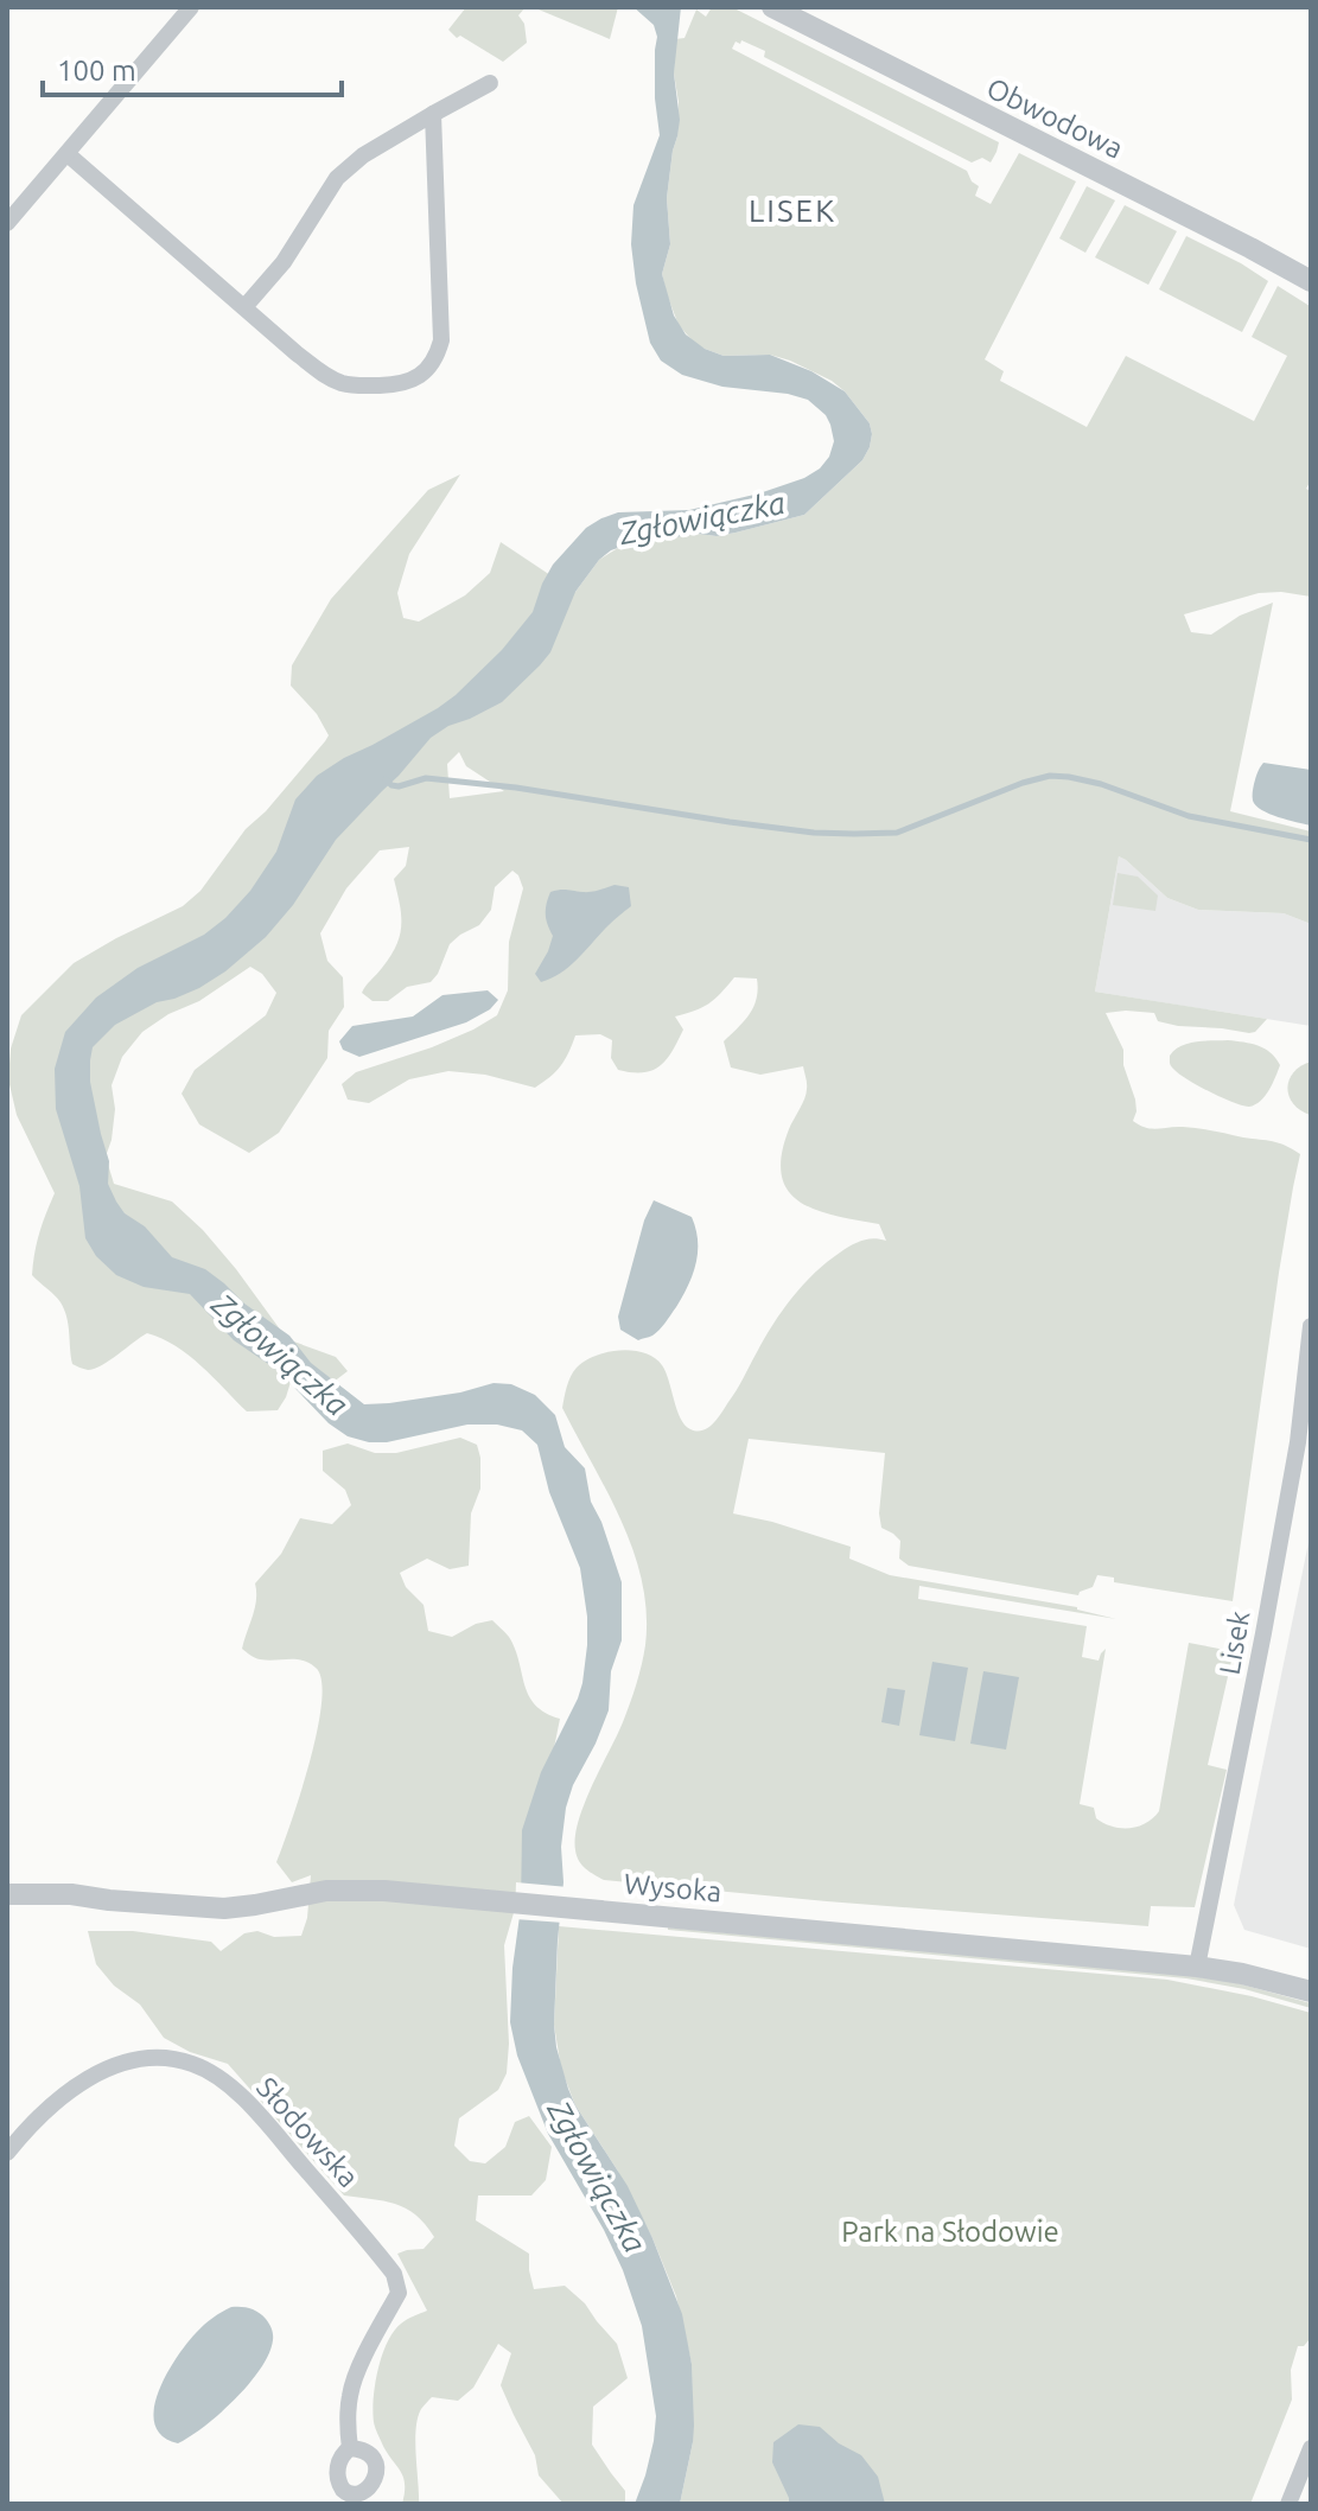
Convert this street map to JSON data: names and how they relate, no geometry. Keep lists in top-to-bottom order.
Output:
{
  "streets": {
    "street": [
      "Obwodowa",
      "Lisek",
      "Wysoka",
      "Słodowska"
    ]
  },
  "crossings": [
    ["Lisek", "Wysoka"]
  ],
  "districts": ["LISEK"],
  "water": ["Zgłowiączka"],
  "parks": ["Park na Słodowie"],
  "scale_bar": "100 m"
}
